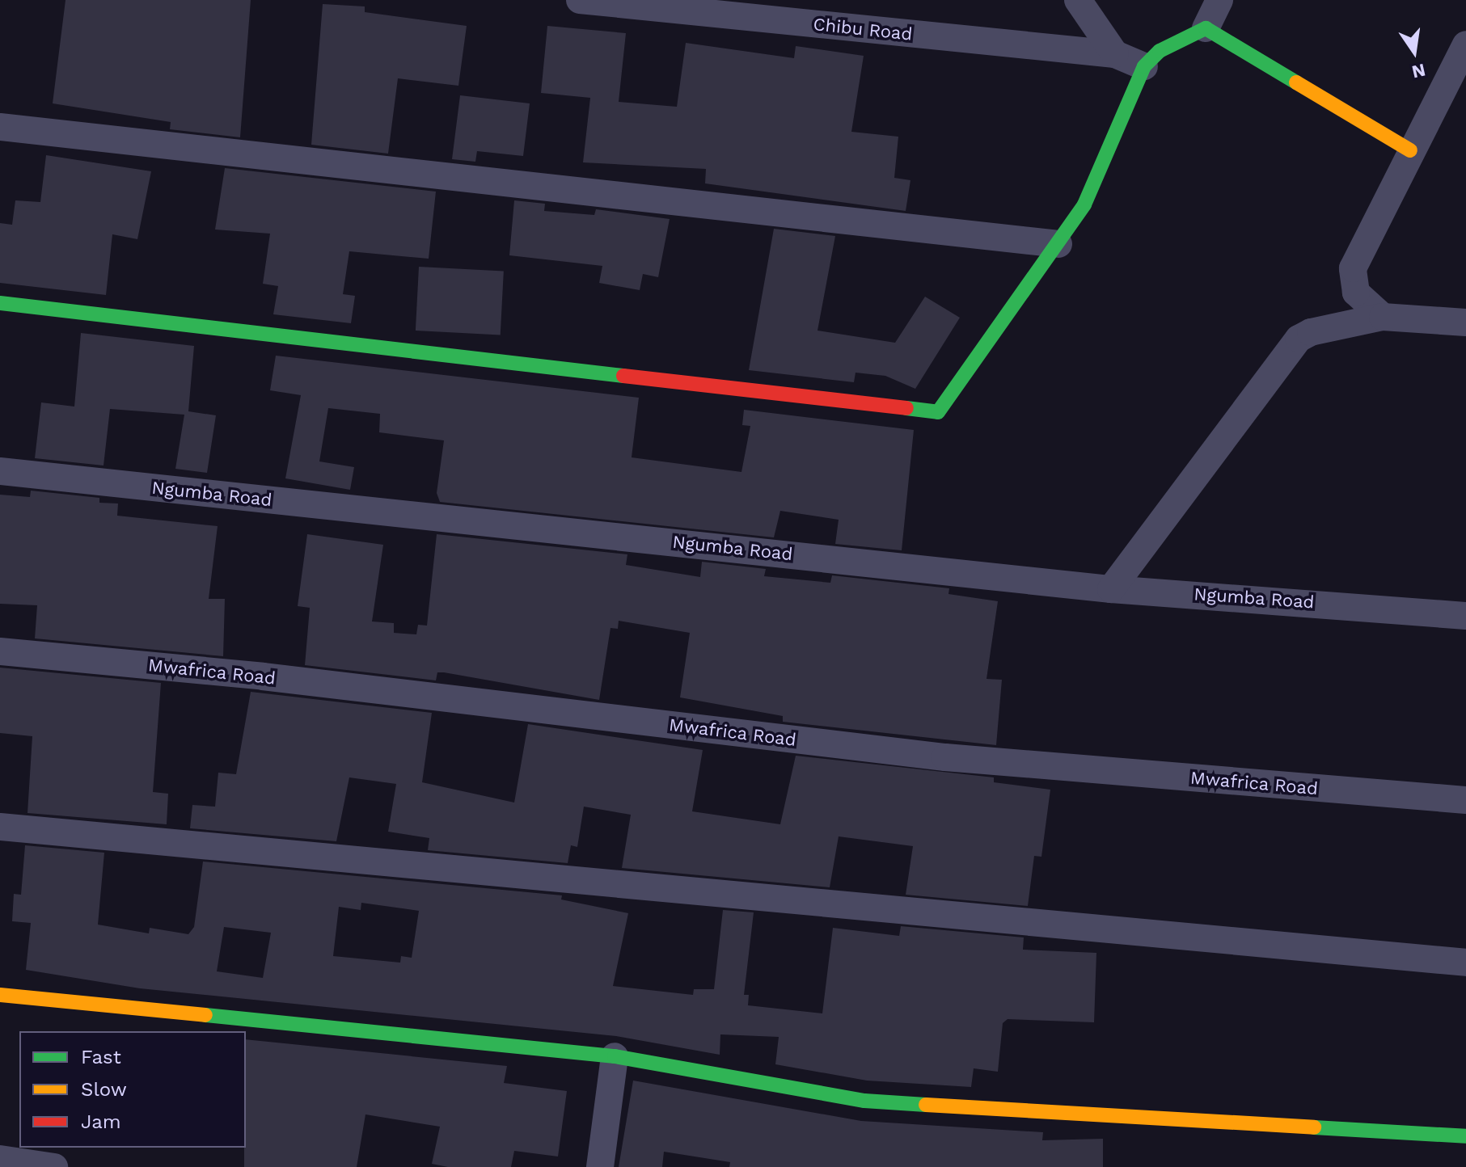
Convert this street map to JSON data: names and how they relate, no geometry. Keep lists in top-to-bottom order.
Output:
{
  "streets": {
    "street": ["Chibu Road", "Ngumba Road", "Mwafrica Road"]
  },
  "legend": ["Fast", "Slow", "Jam"],
  "north": "bottom"
}
